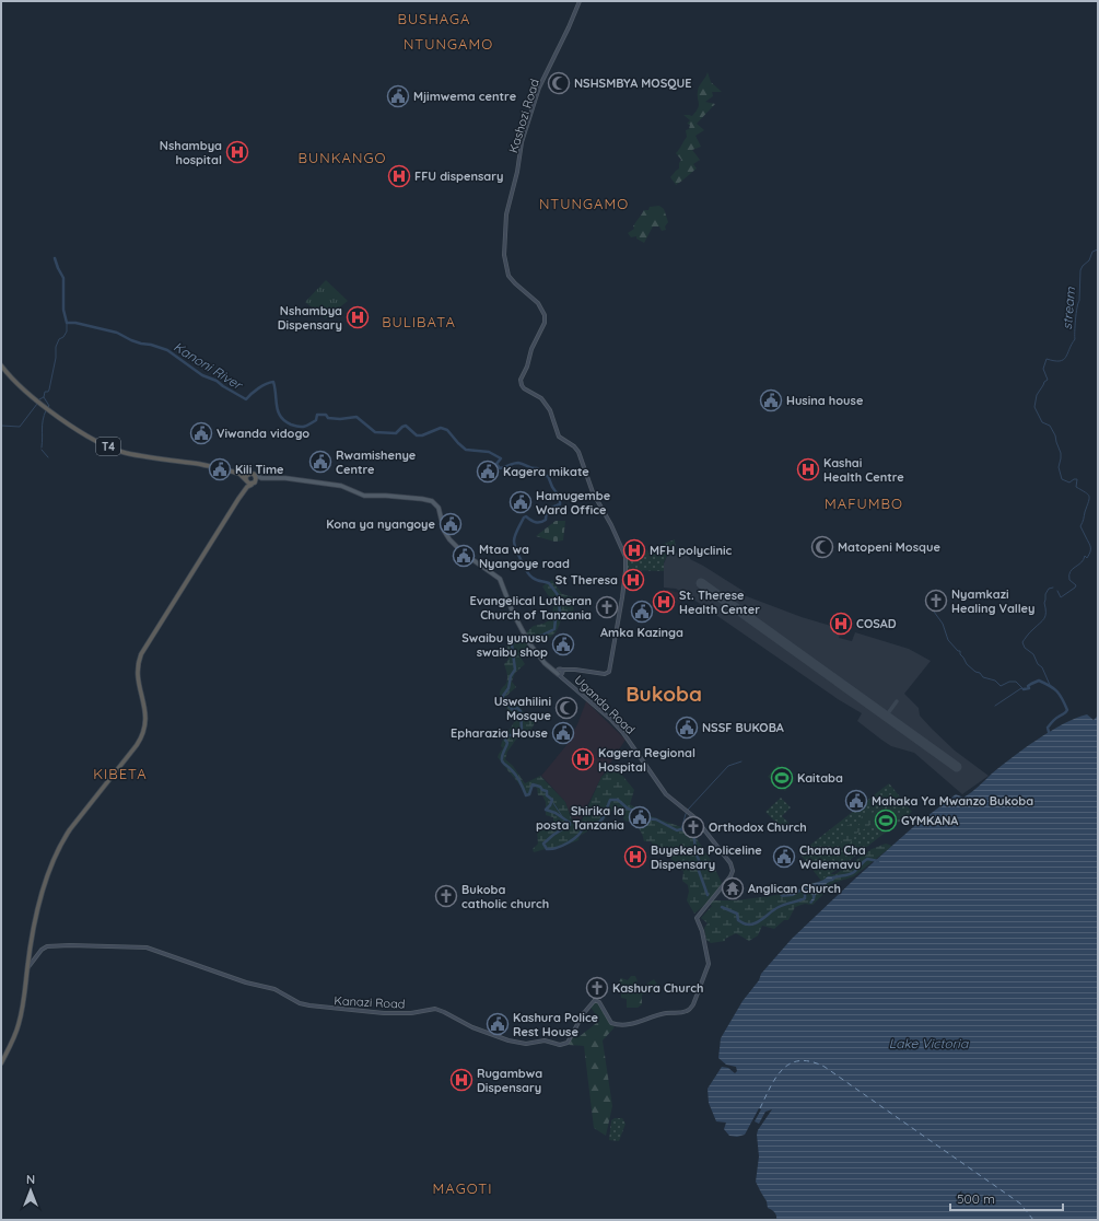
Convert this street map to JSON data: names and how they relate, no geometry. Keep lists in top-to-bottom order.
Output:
{
  "streets": {
    "highway": ["T4"],
    "main road": ["Kashozi Road", "Uganda Road", "Kanazi Road"]
  },
  "crossings": [
    ["Kashozi Road", "Uganda Road"],
    ["T4", "Uganda Road"],
    ["Uganda Road", "Kanazi Road"]
  ],
  "districts": [
    "BUSHAGA",
    "NTUNGAMO",
    "BUNKANGO",
    "NTUNGAMO",
    "BULIBATA",
    "MAFUMBO",
    "Bukoba",
    "KIBETA",
    "MAGOTI"
  ],
  "water": ["stream", "Kanoni River", "Lake Victoria"],
  "places": {
    "mosque": ["NSHSMBYA MOSQUE", "Matopeni Mosque", "Uswahilini Mosque"],
    "public building": [
      "Mjimwema centre",
      "Husina house",
      "Viwanda vidogo",
      "Rwamishenye Centre",
      "Kili Time",
      "Kagera mikate",
      "Hamugembe Ward Office",
      "Kona ya nyangoye",
      "Mtaa wa Nyangoye road",
      "Amka Kazinga",
      "Swaibu yunusu swaibu shop",
      "NSSF BUKOBA",
      "Epharazia House",
      "Mahaka Ya Mwanzo Bukoba",
      "Shirika la posta Tanzania",
      "Chama Cha Walemavu",
      "Kashura Police Rest House"
    ],
    "hospital": [
      "Nshambya hospital",
      "FFU dispensary",
      "Nshambya Dispensary",
      "Kashai Health Centre",
      "MFH polyclinic",
      "St Theresa",
      "St. Therese Health Center",
      "COSAD",
      "Kagera Regional Hospital",
      "Buyekela Policeline Dispensary",
      "Rugambwa Dispensary"
    ],
    "church": [
      "Nyamkazi Healing Valley",
      "Evangelical Lutheran Church of Tanzania",
      "Orthodox Church",
      "Bukoba catholic church",
      "Kashura Church"
    ],
    "sports": ["Kaitaba", "GYMKANA"],
    "temple": ["Anglican Church"]
  },
  "scale_bar": "500 m",
  "north": "top"
}
